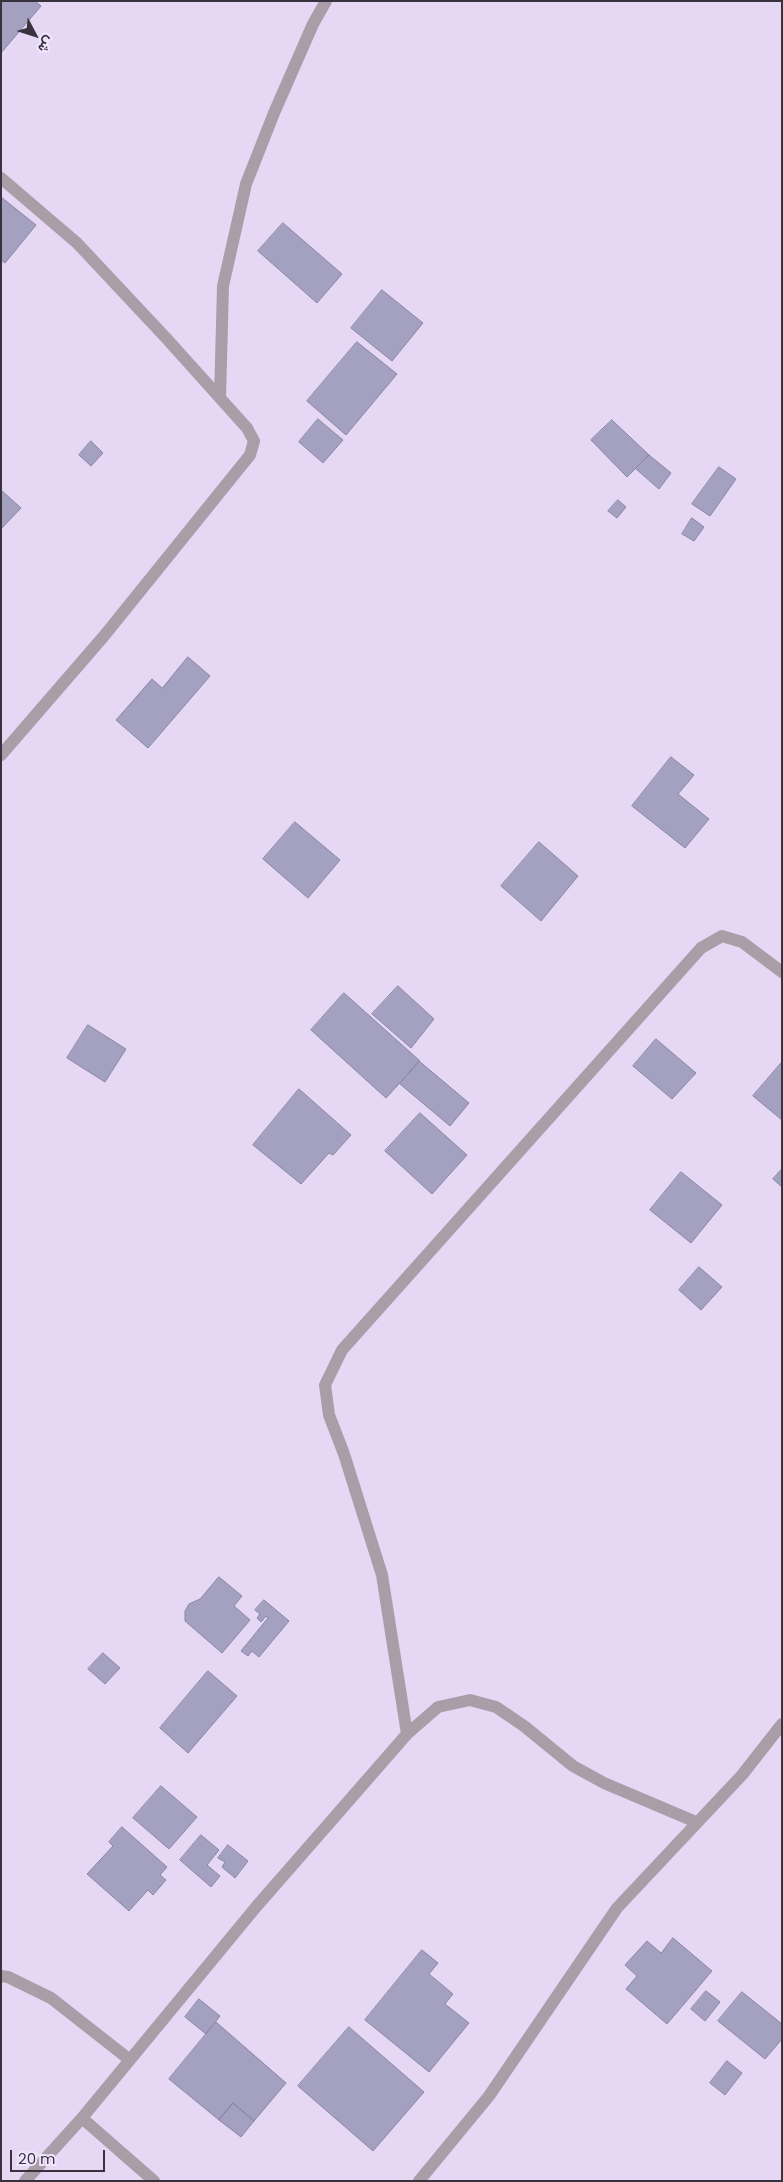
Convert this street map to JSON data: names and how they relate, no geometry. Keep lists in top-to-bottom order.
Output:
{
  "scale_bar": "20 m",
  "north": "bottom right"
}
